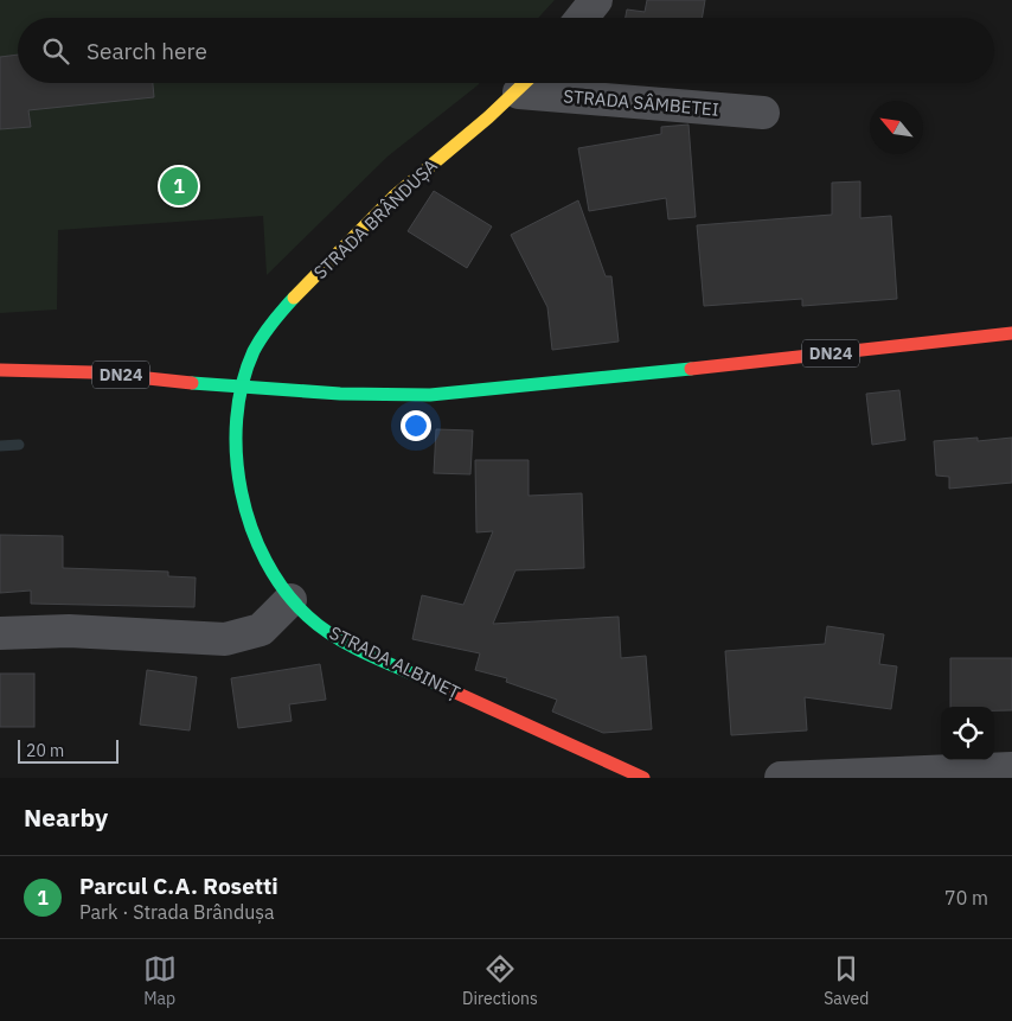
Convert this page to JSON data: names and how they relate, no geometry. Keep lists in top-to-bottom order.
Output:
{
  "streets": {
    "street": [
      "STRADA SÂMBETEI",
      "STRADA BRÂNDUȘA",
      "DN24",
      "STRADA ALBINEȚ"
    ]
  },
  "crossings": [
    ["STRADA BRÂNDUȘA", "DN24"],
    ["STRADA BRÂNDUȘA", "STRADA ALBINEȚ"],
    ["DN24", "STRADA ALBINEȚ"]
  ],
  "scale_bar": "20 m",
  "north": "top left",
  "page": {
    "search": "Search here",
    "pins": "1",
    "scale": "20 m",
    "heading": "Nearby",
    "list": [
      {
        "mark": "1",
        "name": "Parcul C.A. Rosetti",
        "note": "Park · Strada Brândușa",
        "value": "70 m"
      }
    ],
    "nav": ["Map", "Directions", "Saved"]
  }
}
